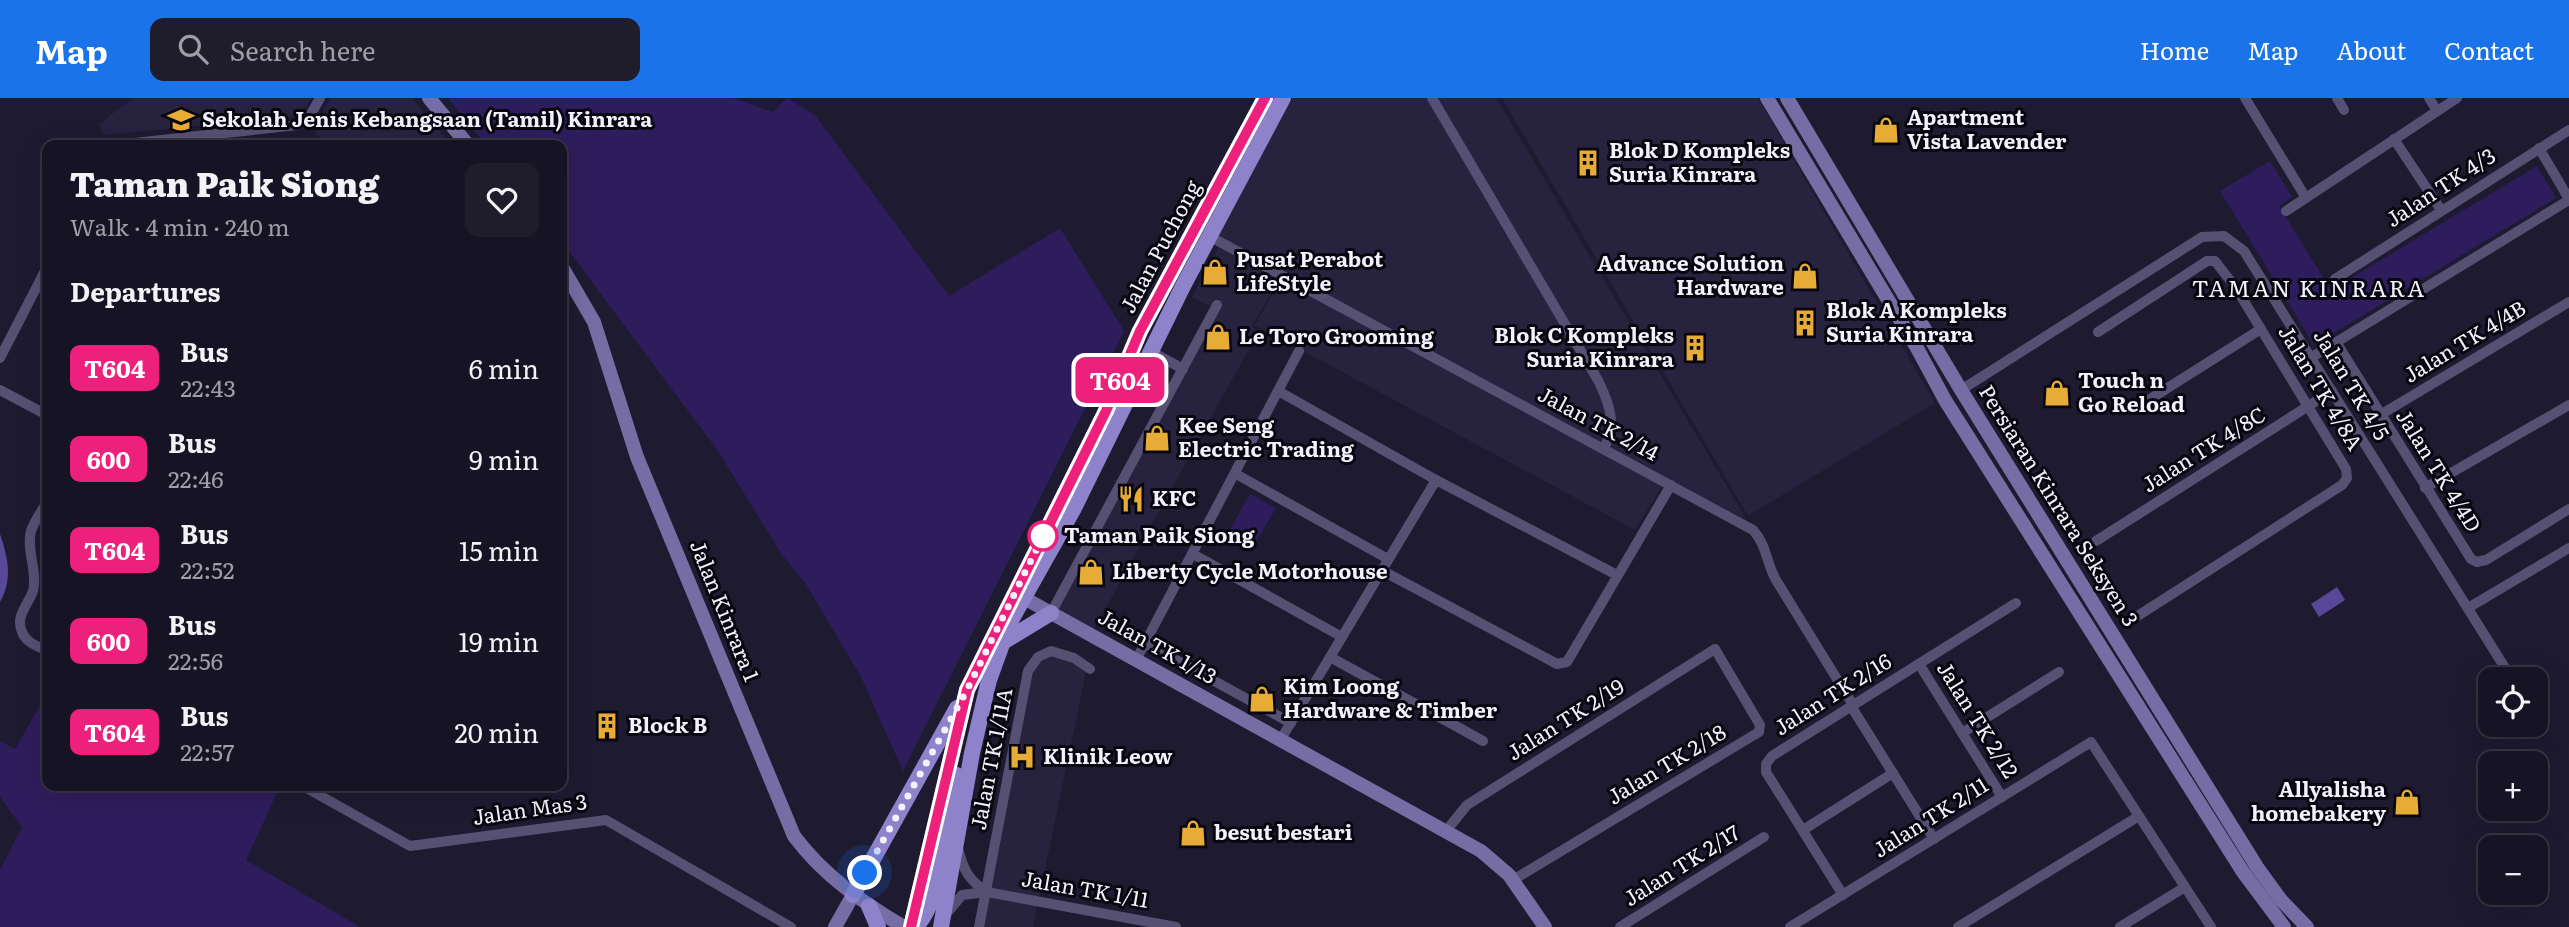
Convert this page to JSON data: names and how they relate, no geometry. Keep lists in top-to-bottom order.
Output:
{
  "streets": {
    "main road": [
      "Jalan Puchong",
      "Persiaran Kinrara Seksyen 3",
      "Jalan Kinrara 1",
      "Jalan TK 1/13"
    ],
    "street": [
      "Jalan TK 4/3",
      "Jalan TK 4/4B",
      "Jalan TK 4/5",
      "Jalan TK 4/8A",
      "Jalan TK 2/14",
      "Jalan TK 4/8C",
      "Jalan TK 4/4D",
      "Jalan TK 2/16",
      "Jalan TK 2/19",
      "Jalan TK 2/12",
      "Jalan TK 1/11A",
      "Jalan TK 2/18",
      "Jalan Mas 3",
      "Jalan TK 2/11",
      "Jalan TK 2/17",
      "Jalan TK 1/11"
    ]
  },
  "crossings": [
    ["Jalan Puchong", "Jalan TK 2/14"],
    ["Jalan Puchong", "Jalan TK 1/13"],
    ["Jalan TK 4/4B", "Jalan TK 4/4D"],
    ["Jalan TK 4/5", "Jalan TK 4/8C"],
    ["Jalan TK 4/5", "Persiaran Kinrara Seksyen 3"],
    ["Jalan TK 4/8A", "Jalan TK 4/8C"],
    ["Jalan TK 2/14", "Jalan TK 2/16"],
    ["Jalan TK 2/14", "Jalan TK 2/11"],
    ["Jalan TK 1/13", "Jalan TK 2/19"],
    ["Jalan TK 1/13", "Jalan TK 2/18"],
    ["Jalan TK 2/16", "Jalan TK 2/12"],
    ["Jalan TK 2/16", "Jalan TK 2/11"],
    ["Jalan TK 2/19", "Jalan TK 2/18"],
    ["Jalan TK 2/12", "Jalan TK 2/11"],
    ["Jalan TK 1/11A", "Jalan TK 1/11"]
  ],
  "districts": ["TAMAN KINRARA"],
  "places": {
    "school or university": ["Sekolah Jenis Kebangsaan (Tamil) Kinrara"],
    "shop": [
      "Apartment Vista Lavender",
      "Pusat Perabot LifeStyle",
      "Advance Solution Hardware",
      "Le Toro Grooming",
      "Touch n Go Reload",
      "Kee Seng Electric Trading",
      "Liberty Cycle Motorhouse",
      "Kim Loong Hardware & Timber",
      "Allyalisha homebakery",
      "besut bestari"
    ],
    "building": [
      "Blok D Kompleks Suria Kinrara",
      "Blok A Kompleks Suria Kinrara",
      "Blok C Kompleks Suria Kinrara",
      "Block B"
    ],
    "restaurant": ["KFC"],
    "other": ["Taman Paik Siong"],
    "hospital": ["Klinik Leow"]
  },
  "lines": ["bus line T604"],
  "page": {
    "header": "Map",
    "search": "Search here",
    "nav": [
      "Home",
      "Map",
      "About",
      "Contact"
    ],
    "on_map": "T604",
    "heading": [
      ["Taman Paik Siong", "Walk · 4 min · 240 m"],
      "Departures"
    ],
    "list": [
      {
        "mark": "T604",
        "name": "Bus",
        "note": "22:43",
        "value": "6 min"
      },
      {
        "mark": "600",
        "name": "Bus",
        "note": "22:46",
        "value": "9 min"
      },
      {
        "mark": "T604",
        "name": "Bus",
        "note": "22:52",
        "value": "15 min"
      },
      {
        "mark": "600",
        "name": "Bus",
        "note": "22:56",
        "value": "19 min"
      },
      {
        "mark": "T604",
        "name": "Bus",
        "note": "22:57",
        "value": "20 min"
      }
    ],
    "map_buttons": ["+", "−"]
  }
}
